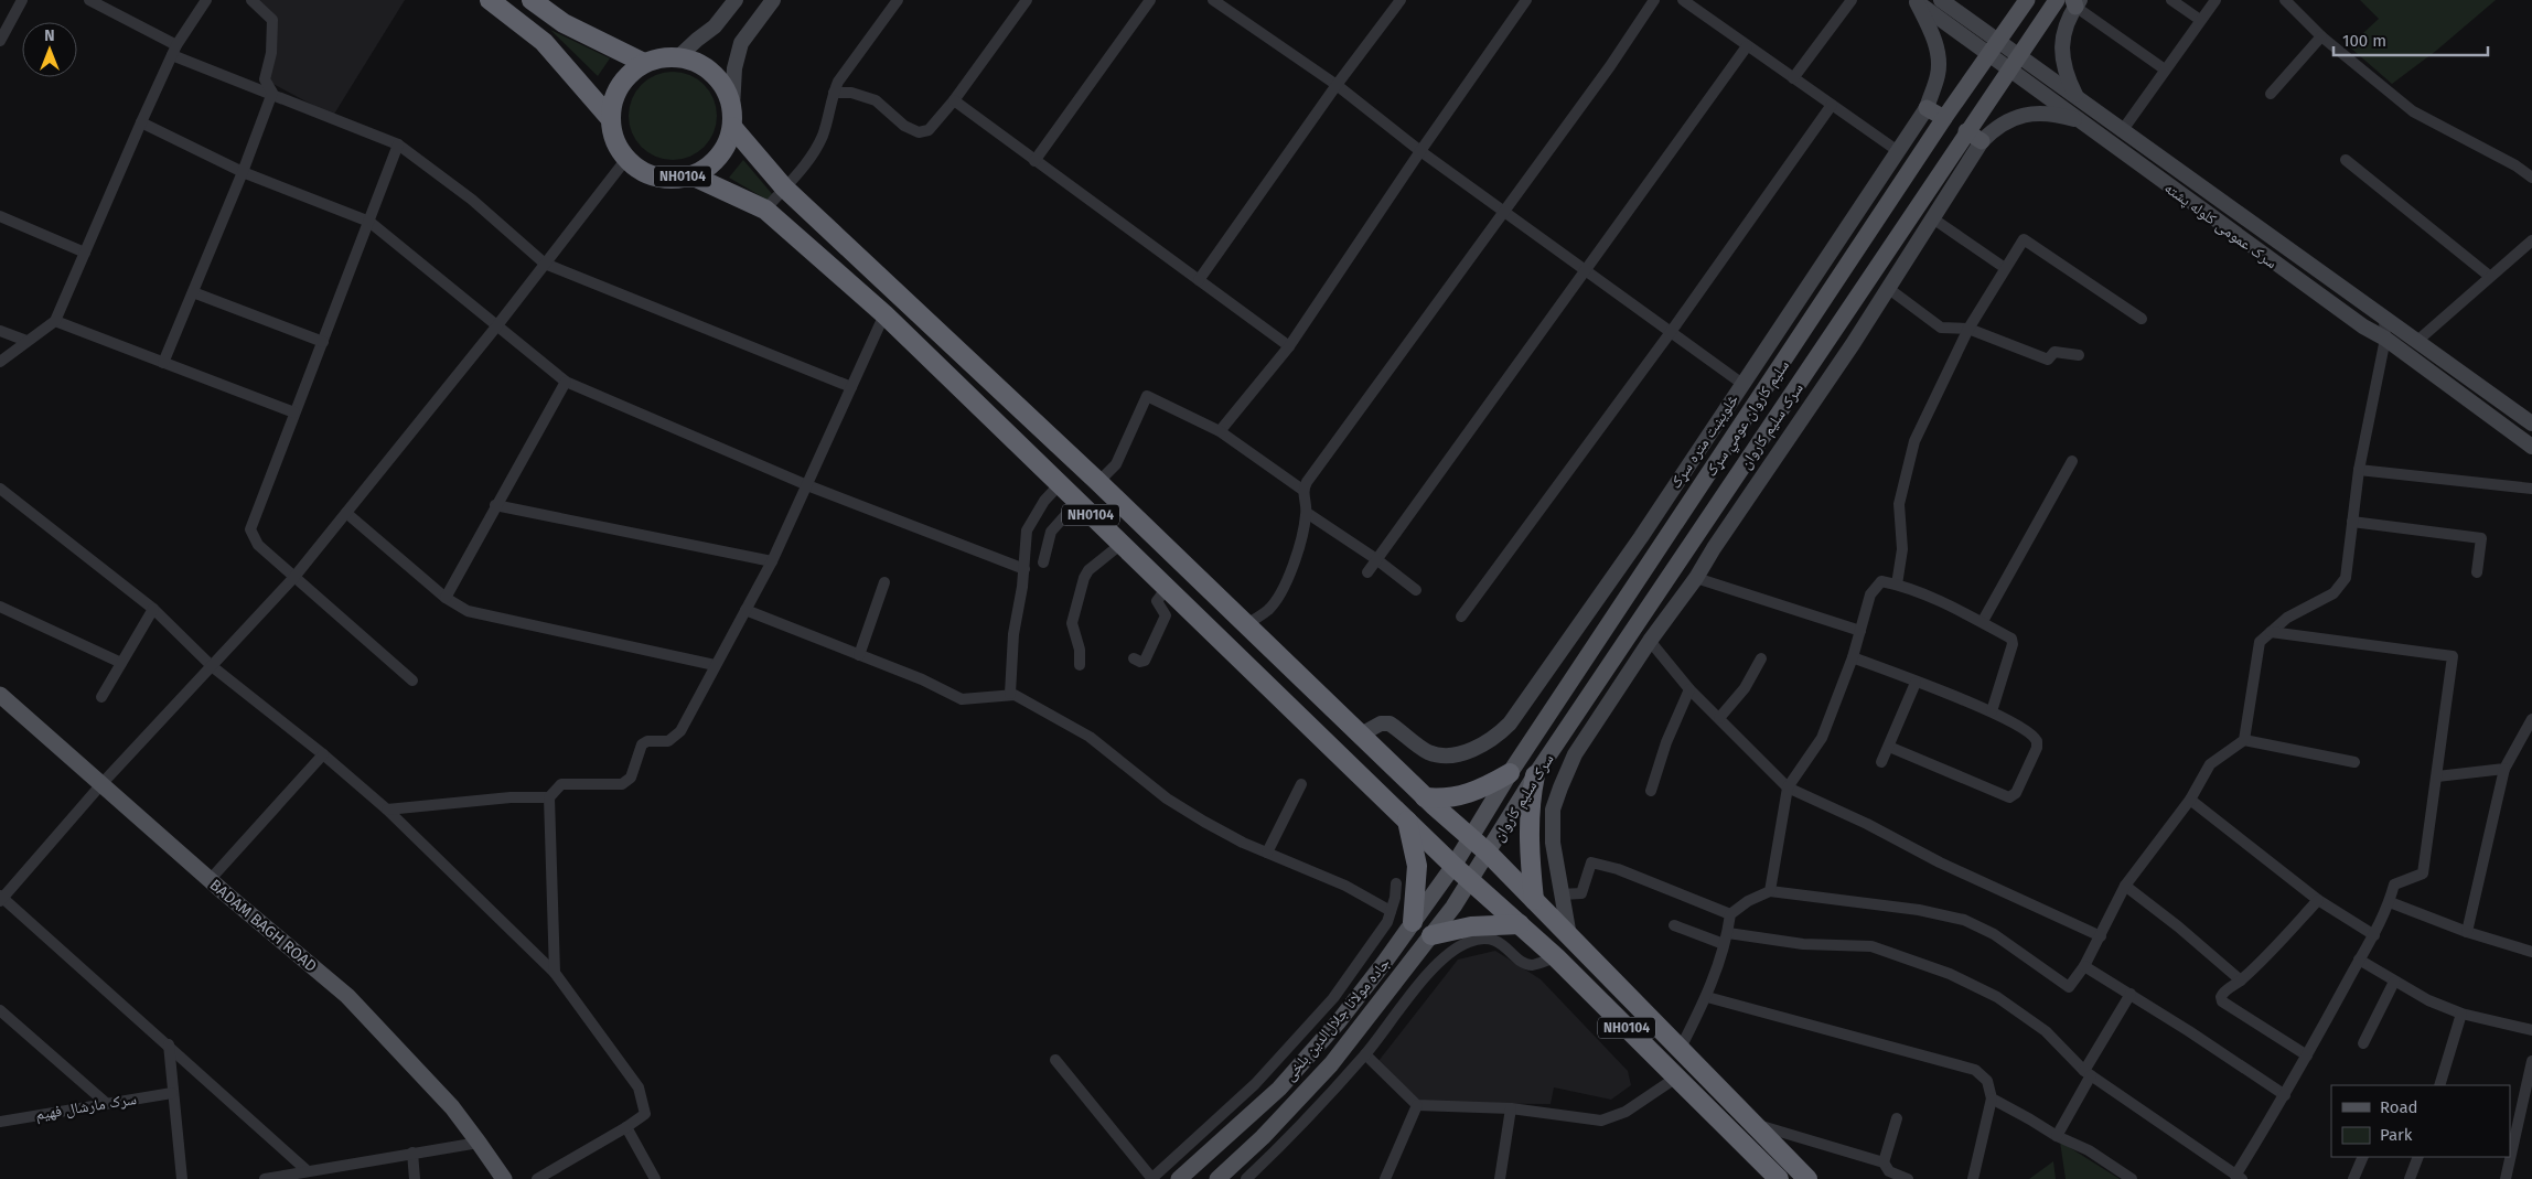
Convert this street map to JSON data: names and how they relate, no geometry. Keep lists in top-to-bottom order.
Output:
{
  "streets": {
    "highway": ["NH0104"],
    "main road": [
      "سلیم کاروان عومي سړک",
      "سرک سلیم کاروان",
      "BADAM BAGH ROAD",
      "جاده مولانا جلال‌الدین بلخی"
    ],
    "street": ["سرک عمومی کلوله پشته", "څلویښت متره سړک", "سرک مارشال فهیم"]
  },
  "crossings": [
    ["NH0104", "سلیم کاروان عومي سړک"],
    ["NH0104", "سرک سلیم کاروان"],
    ["NH0104", "څلویښت متره سړک"],
    ["NH0104", "جاده مولانا جلال‌الدین بلخی"],
    ["سرک عمومی کلوله پشته", "سلیم کاروان عومي سړک"],
    ["سرک عمومی کلوله پشته", "سرک سلیم کاروان"],
    ["سرک عمومی کلوله پشته", "څلویښت متره سړک"],
    ["سلیم کاروان عومي سړک", "جاده مولانا جلال‌الدین بلخی"],
    ["سرک سلیم کاروان", "جاده مولانا جلال‌الدین بلخی"]
  ],
  "legend": ["Road", "Park"],
  "scale_bar": "100 m",
  "north": "top"
}
